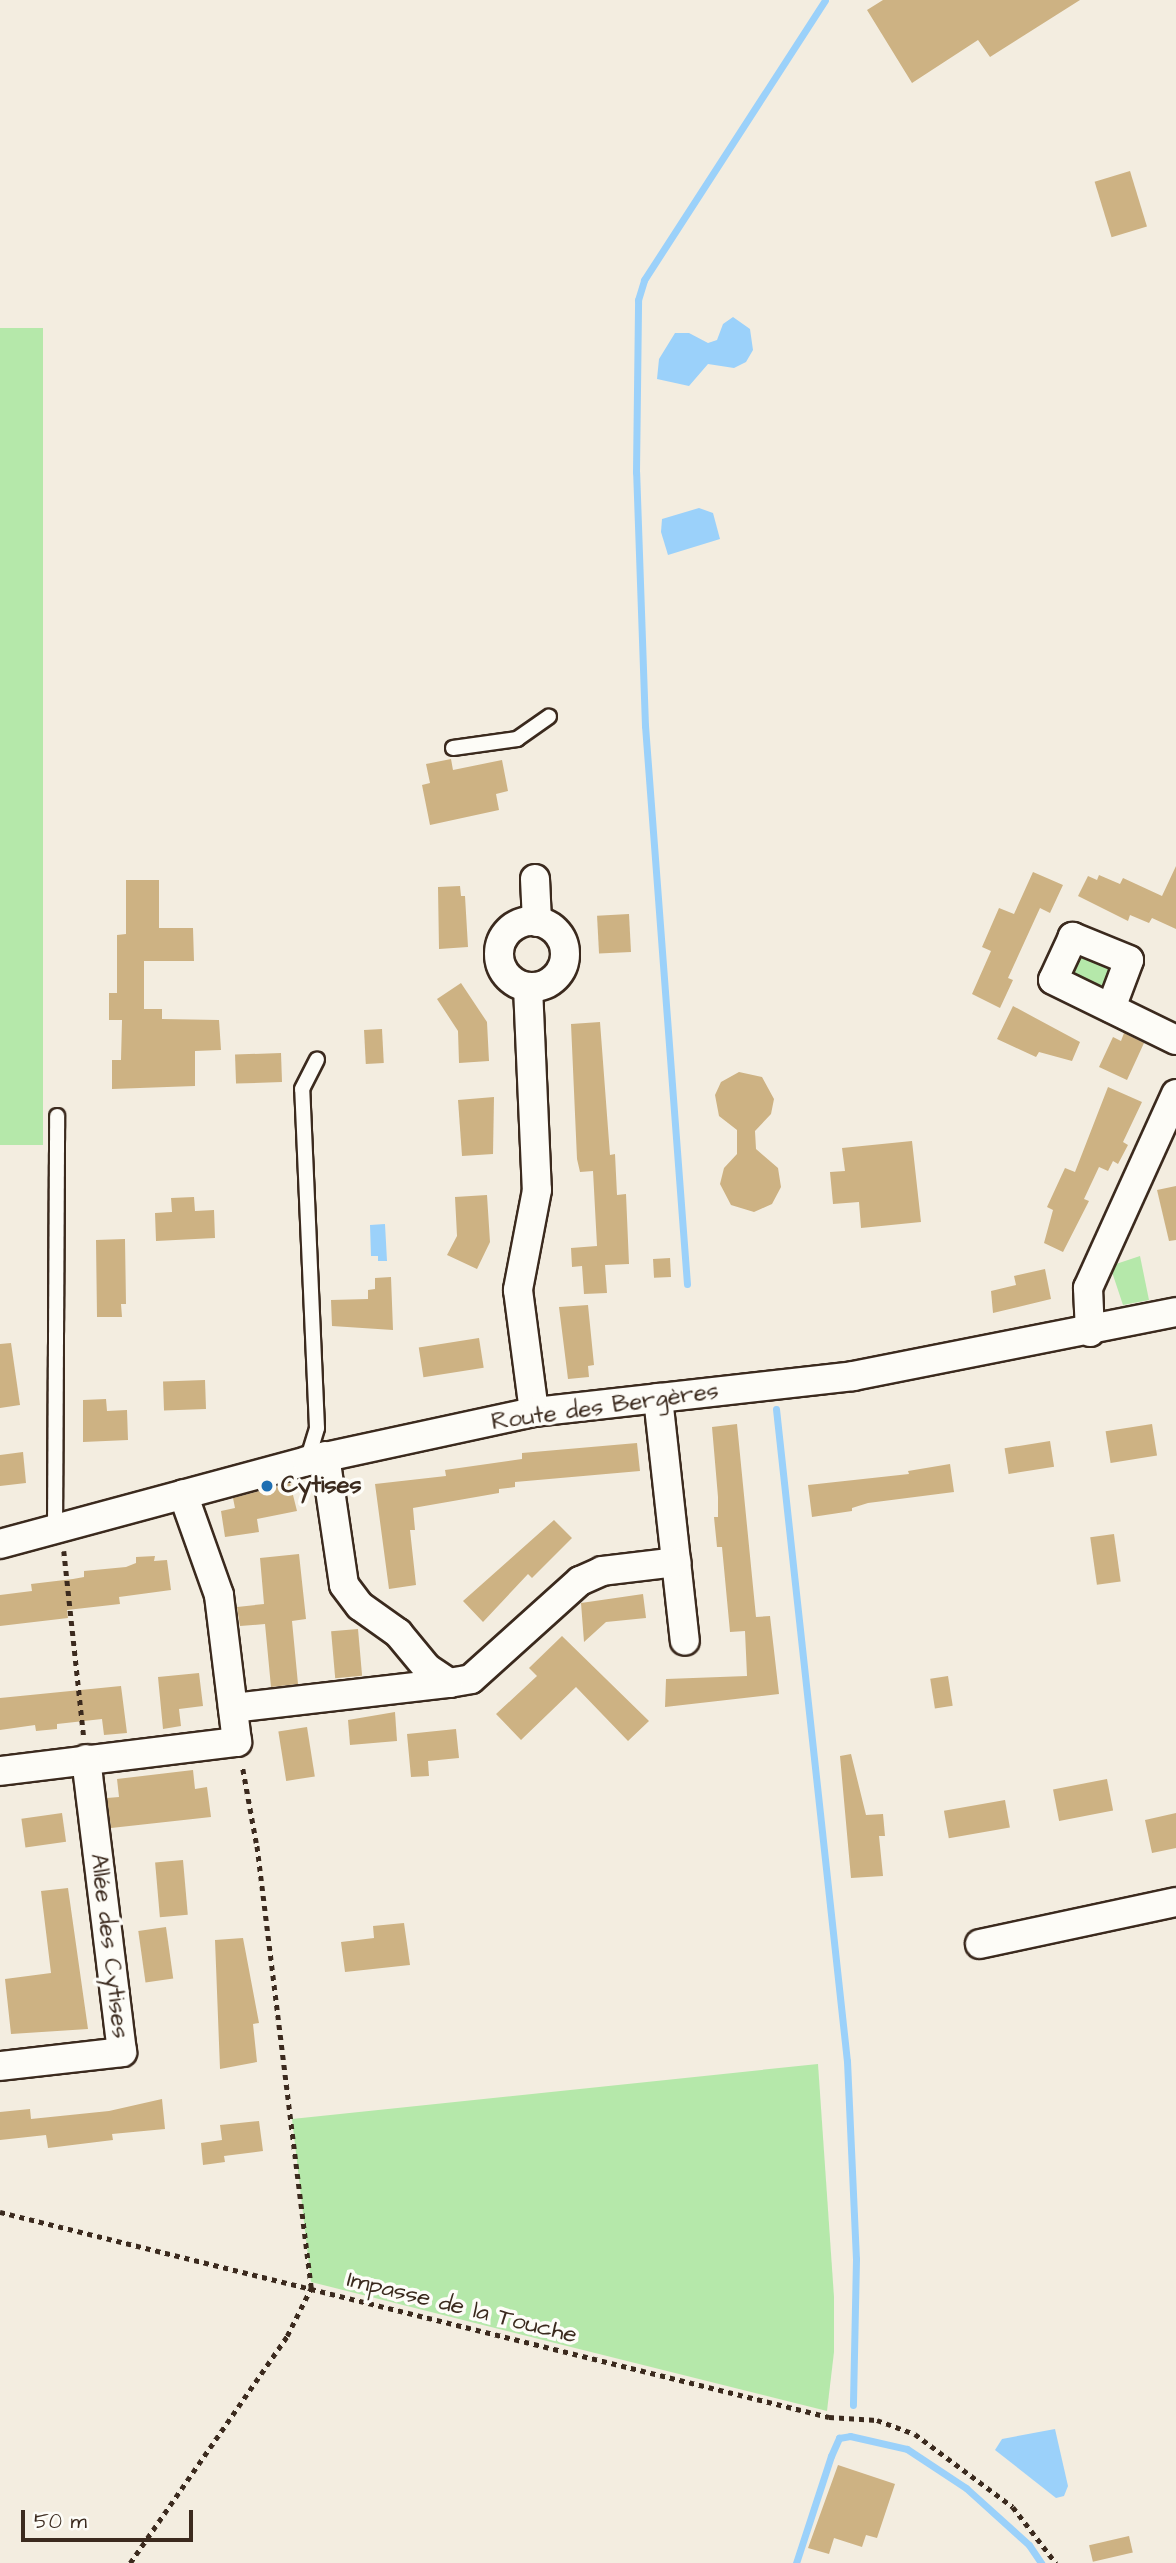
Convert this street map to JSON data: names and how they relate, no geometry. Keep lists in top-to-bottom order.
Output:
{
  "streets": {
    "street": ["Route des Bergères", "Allée des Cytises"],
    "path": ["Impasse de la Touche"]
  },
  "places": ["Cytises"],
  "scale_bar": "50 m"
}
